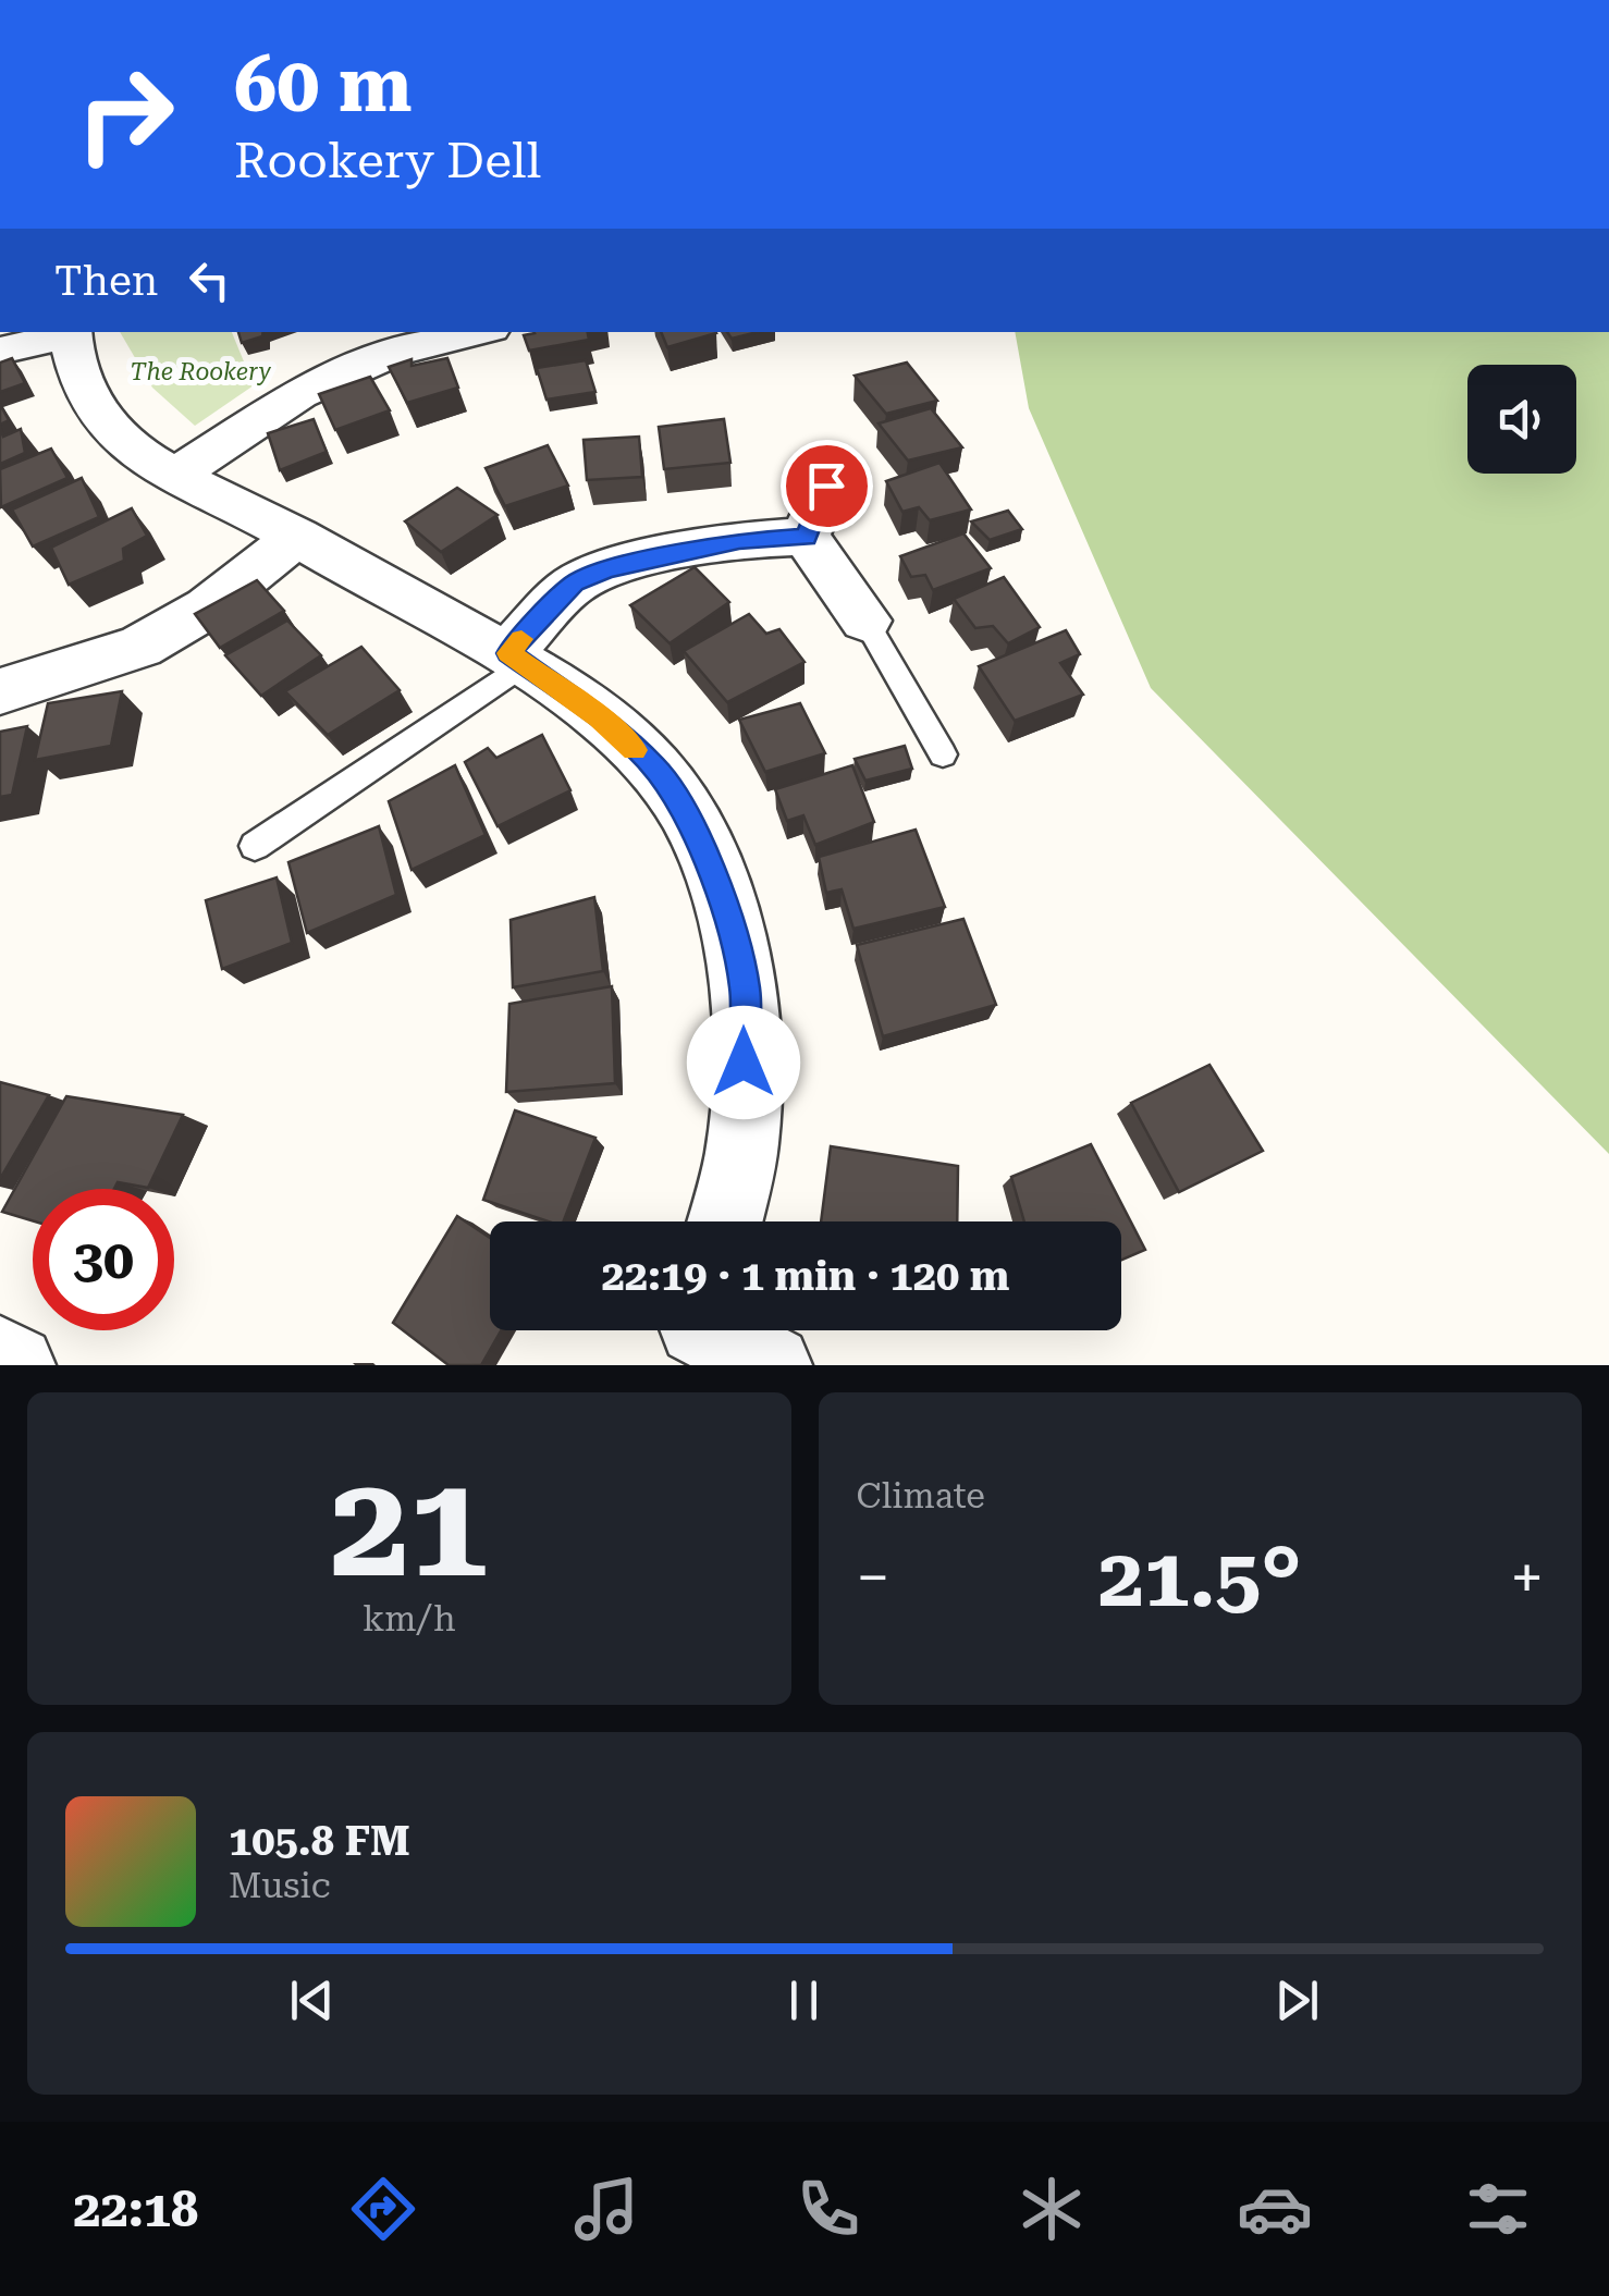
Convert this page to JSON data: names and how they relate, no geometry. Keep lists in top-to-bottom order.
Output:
{
  "parks": ["The Rookery"],
  "page": {
    "turn": ["60 m", "Rookery Dell"],
    "then": "Then",
    "limit": "30",
    "trip": "22:19 · 1 min · 120 m",
    "tile": [
      ["21", "km/h"],
      "Climate"
    ],
    "heat": ["−", "21.5°", "+"],
    "song": ["105.8 FM", "Music"],
    "tabs": "22:18"
  }
}
